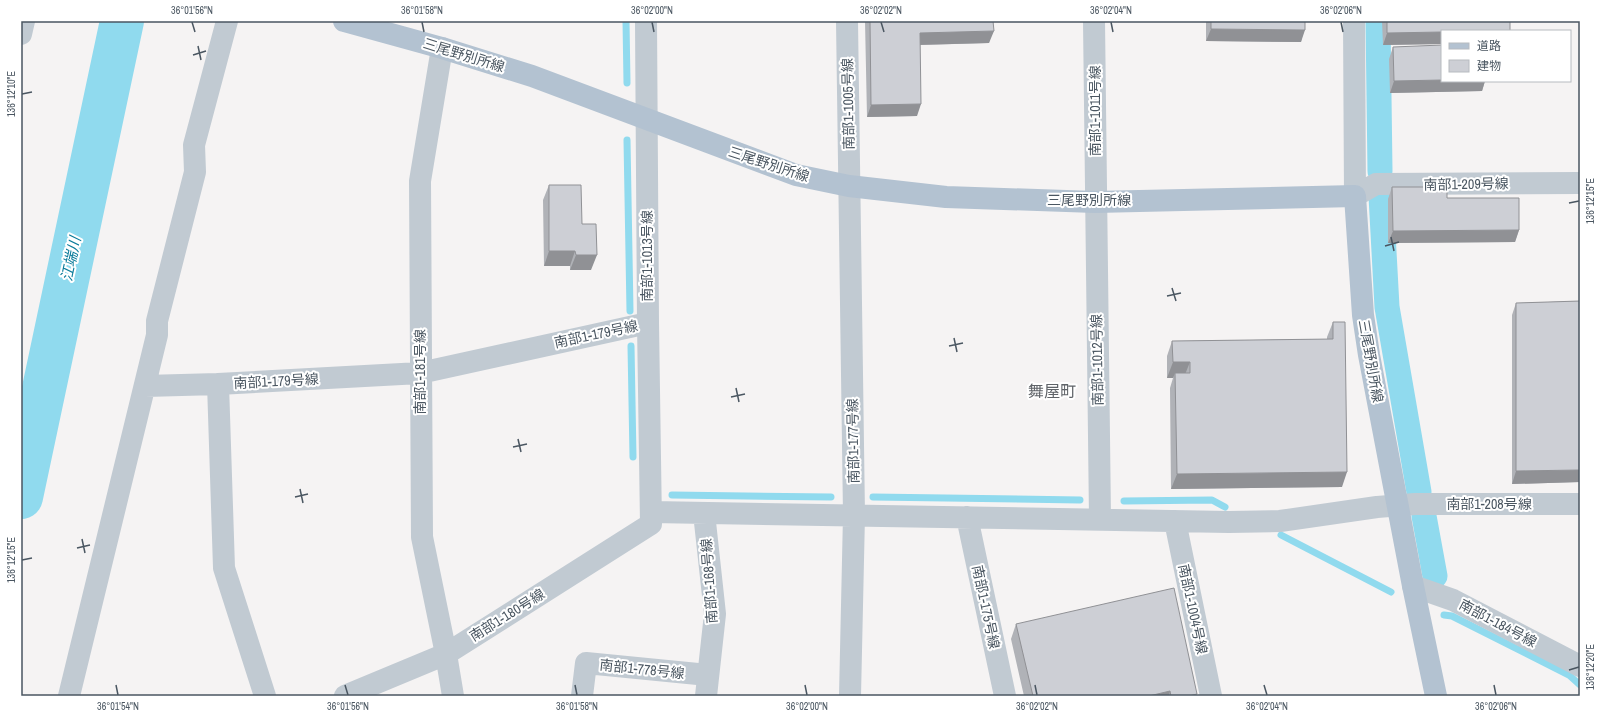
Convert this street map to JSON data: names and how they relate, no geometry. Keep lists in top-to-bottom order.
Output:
{
  "streets": {
    "main road": ["三尾野別所線"],
    "street": [
      "南部1-1005号線",
      "南部1-1011号線",
      "南部1-209号線",
      "南部1-1013号線",
      "南部1-179号線",
      "南部1-1012号線",
      "南部1-181号線",
      "南部1-177号線",
      "南部1-208号線",
      "南部1-168号線",
      "南部1-175号線",
      "南部1-1004号線",
      "南部1-180号線",
      "南部1-184号線",
      "南部1-778号線"
    ]
  },
  "crossings": [
    ["三尾野別所線", "南部1-1005号線"],
    ["三尾野別所線", "南部1-1011号線"],
    ["三尾野別所線", "南部1-209号線"],
    ["三尾野別所線", "南部1-1013号線"],
    ["三尾野別所線", "南部1-1012号線"],
    ["三尾野別所線", "南部1-181号線"],
    ["三尾野別所線", "南部1-177号線"],
    ["三尾野別所線", "南部1-208号線"],
    ["三尾野別所線", "南部1-184号線"],
    ["南部1-1005号線", "南部1-177号線"],
    ["南部1-1011号線", "南部1-1012号線"],
    ["南部1-1013号線", "南部1-179号線"],
    ["南部1-1013号線", "南部1-208号線"],
    ["南部1-1013号線", "南部1-180号線"],
    ["南部1-179号線", "南部1-181号線"],
    ["南部1-1012号線", "南部1-208号線"],
    ["南部1-181号線", "南部1-180号線"],
    ["南部1-177号線", "南部1-208号線"],
    ["南部1-208号線", "南部1-168号線"],
    ["南部1-208号線", "南部1-175号線"],
    ["南部1-208号線", "南部1-1004号線"],
    ["南部1-208号線", "南部1-180号線"],
    ["南部1-168号線", "南部1-778号線"]
  ],
  "districts": ["舞屋町"],
  "water": ["江端川"],
  "legend": ["道路", "建物"],
  "coordinates": [
    "36°01'56\"N",
    "36°01'58\"N",
    "36°02'00\"N",
    "36°02'02\"N",
    "36°02'04\"N",
    "36°02'06\"N",
    "136°12'10\"E",
    "136°12'15\"E",
    "136°12'20\"E",
    "36°01'54\"N"
  ]
}
